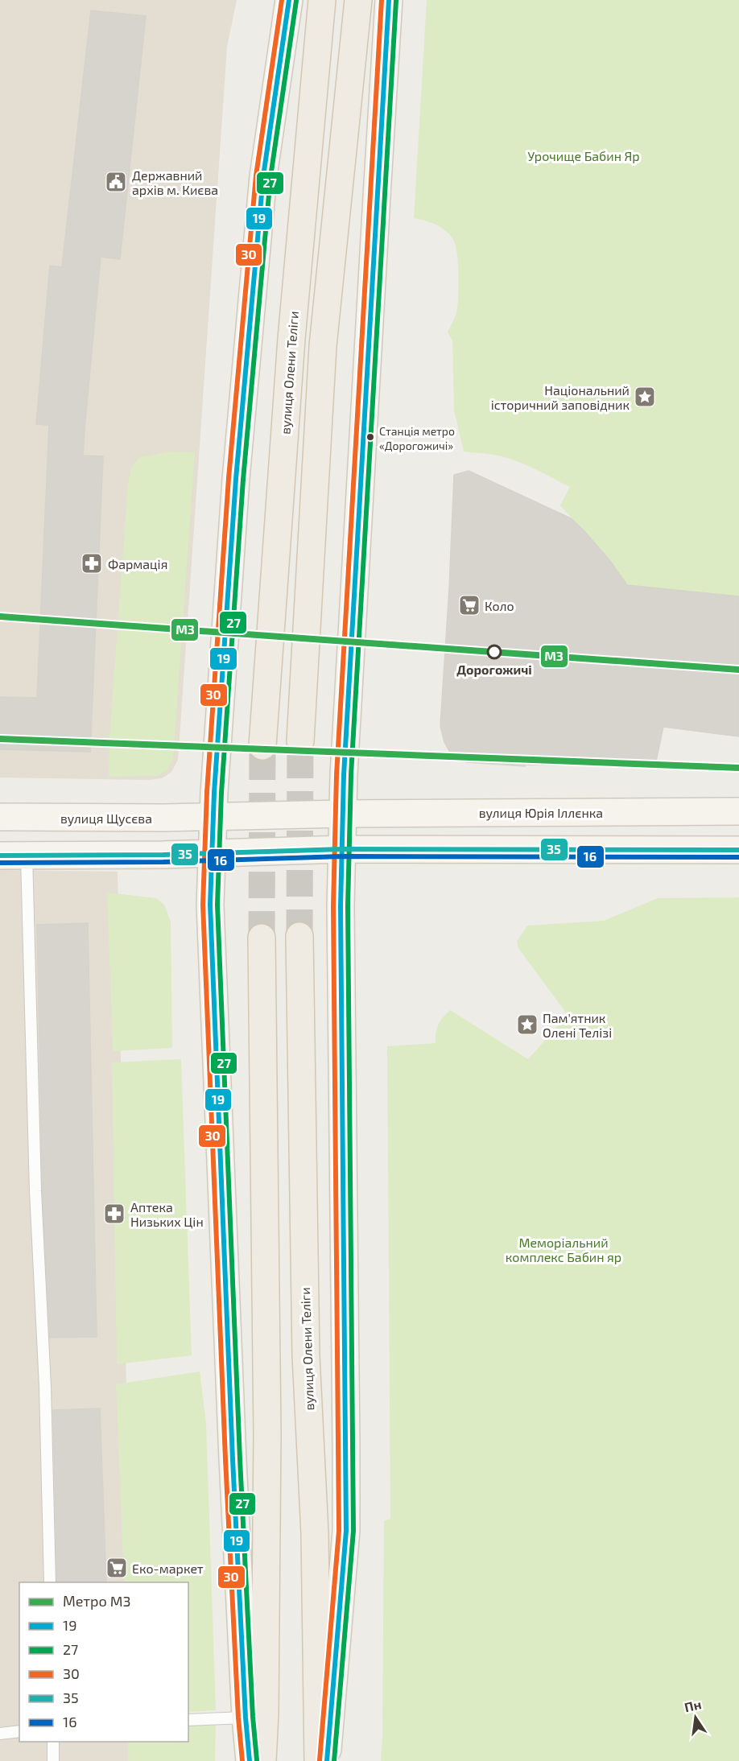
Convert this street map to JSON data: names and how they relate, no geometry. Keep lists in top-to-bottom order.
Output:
{
  "streets": {
    "main road": ["вулиця Олени Теліги", "вулиця Юрія Іллєнка", "вулиця Щусєва"]
  },
  "crossings": [
    ["вулиця Юрія Іллєнка", "вулиця Щусєва"]
  ],
  "parks": ["Урочище Бабин Яр", "Меморіальний комплекс Бабин яр"],
  "places": {
    "public building": ["Державний архів м. Києва"],
    "place": ["Національний історичний заповідник", "Пам'ятник Олені Телізі"],
    "other": ["Станція метро «Дорогожичі»", "Дорогожичі"],
    "pharmacy": ["Фармація", "Аптека Низьких Цін"],
    "supermarket": ["Коло", "Еко-маркет"]
  },
  "lines": [
    "transit line 19",
    "transit line 30",
    "transit line 27",
    "metro line M3",
    "transit line 35",
    "transit line 16"
  ],
  "legend": [
    "Метро M3",
    "19",
    "27",
    "30",
    "35",
    "16"
  ],
  "north": "top"
}
